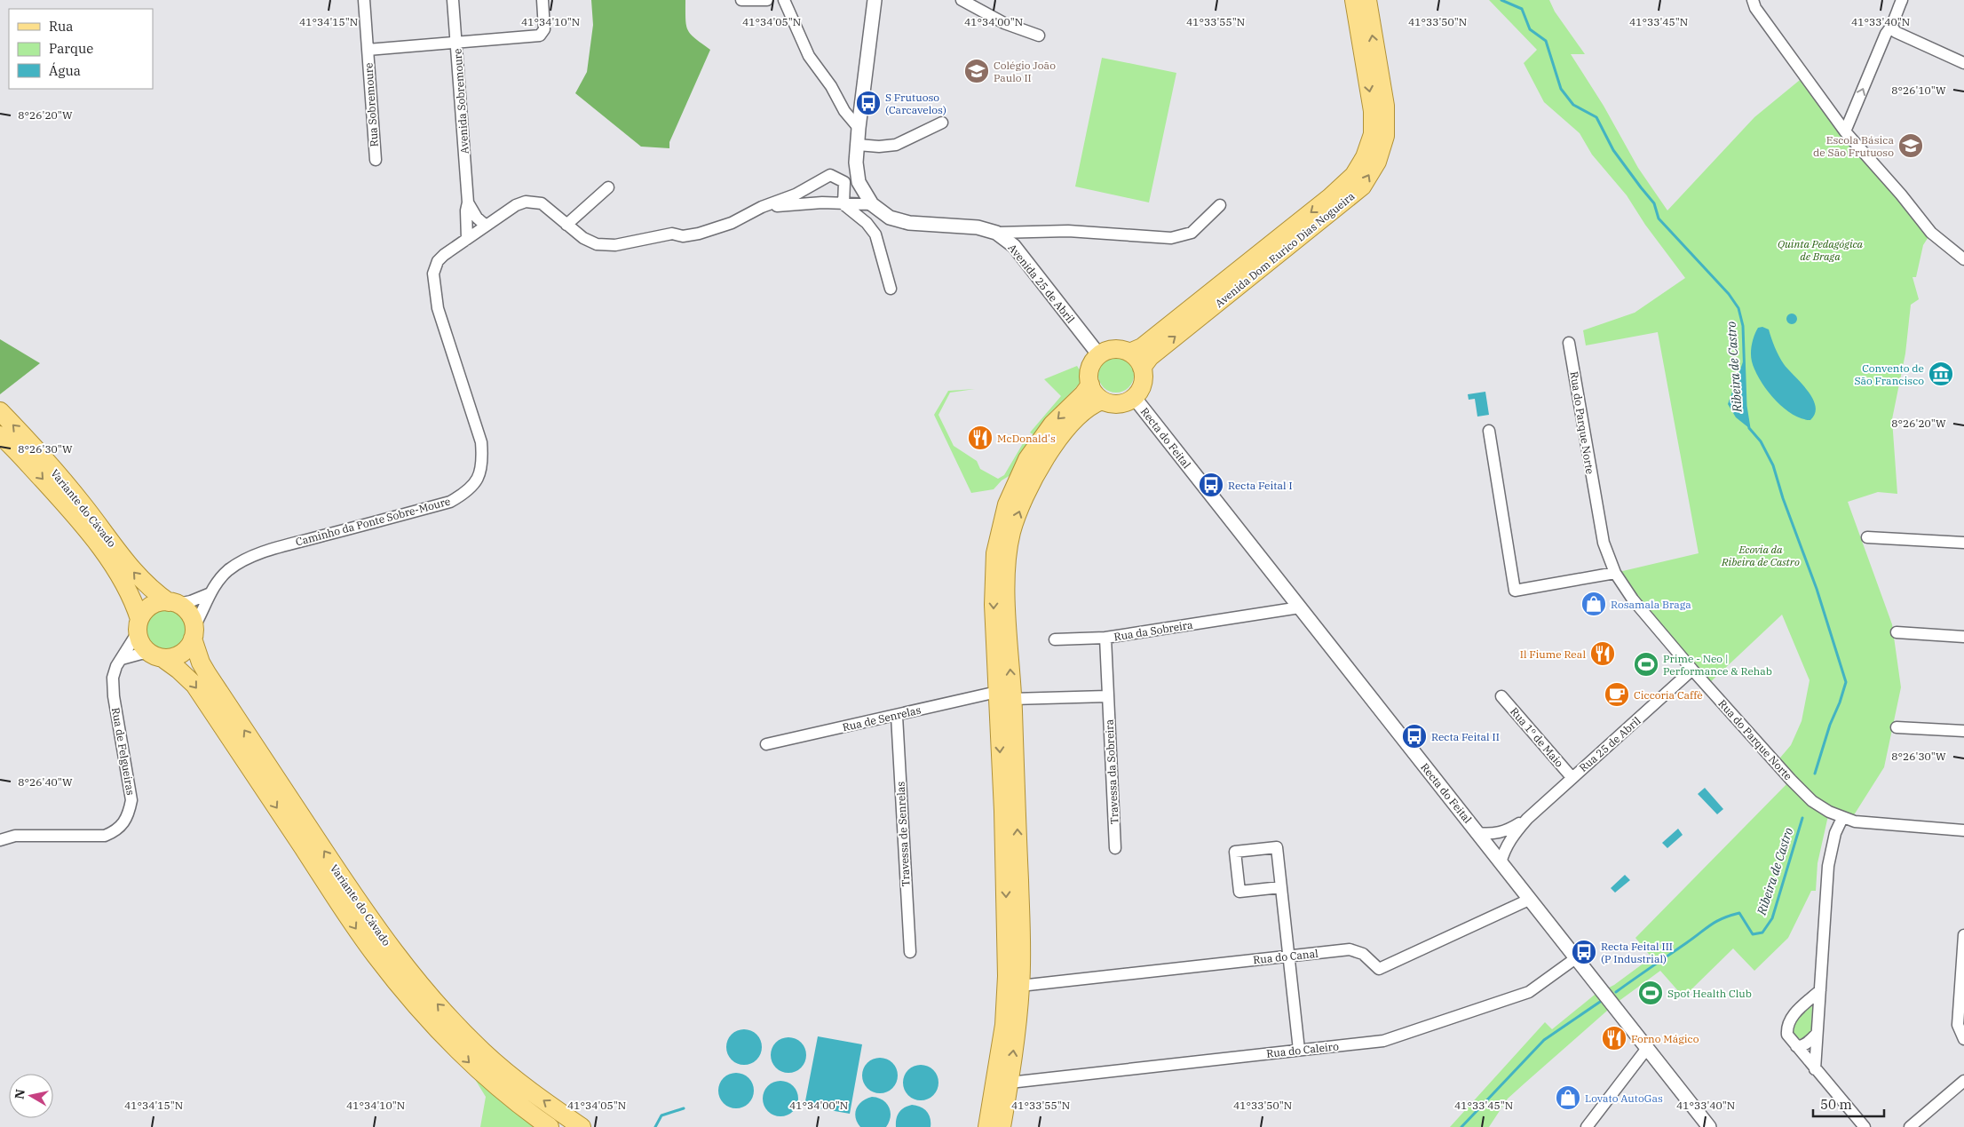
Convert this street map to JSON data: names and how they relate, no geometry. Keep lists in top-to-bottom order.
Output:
{
  "streets": {
    "main road": ["Avenida Dom Eurico Dias Nogueira", "Variante do Cávado"],
    "street": [
      "Avenida Sobremoure",
      "Rua Sobremoure",
      "Avenida 25 de Abril",
      "Rua do Parque Norte",
      "Recta do Feital",
      "Caminho da Ponte Sobre-Moure",
      "Rua da Sobreira",
      "Rua de Senrelas",
      "Rua 1º de Maio",
      "Rua 25 de Abril",
      "Rua de Felgueiras",
      "Travessa da Sobreira",
      "Travessa de Senrelas",
      "Rua do Canal",
      "Rua do Caleiro"
    ]
  },
  "crossings": [
    ["Avenida Sobremoure", "Rua Sobremoure"],
    ["Avenida Sobremoure", "Caminho da Ponte Sobre-Moure"],
    ["Avenida Dom Eurico Dias Nogueira", "Avenida 25 de Abril"],
    ["Avenida Dom Eurico Dias Nogueira", "Recta do Feital"],
    ["Avenida 25 de Abril", "Recta do Feital"],
    ["Rua do Parque Norte", "Rua 25 de Abril"],
    ["Recta do Feital", "Rua da Sobreira"],
    ["Recta do Feital", "Rua 25 de Abril"],
    ["Recta do Feital", "Rua do Canal"],
    ["Recta do Feital", "Rua do Caleiro"],
    ["Variante do Cávado", "Caminho da Ponte Sobre-Moure"],
    ["Variante do Cávado", "Rua de Felgueiras"],
    ["Caminho da Ponte Sobre-Moure", "Rua de Felgueiras"],
    ["Rua da Sobreira", "Travessa da Sobreira"],
    ["Rua de Senrelas", "Travessa de Senrelas"],
    ["Rua 1º de Maio", "Rua 25 de Abril"]
  ],
  "water": ["Ribeira de Castro"],
  "parks": ["Quinta Pedagógica de Braga", "Ecovia da Ribeira de Castro"],
  "places": {
    "school or university": ["Colégio João Paulo II", "Escola Básica de São Frutuoso"],
    "bus stop": [
      "S Frutuoso (Carcavelos)",
      "Recta Feital I",
      "Recta Feital II",
      "Recta Feital III (P Industrial)"
    ],
    "museum": ["Convento de São Francisco"],
    "restaurant": ["McDonald's", "Il Fiume Real", "Forno Mágico"],
    "shop": ["Rosamala Braga", "Lovato AutoGas"],
    "sports": ["Prime - Neo | Performance & Rehab", "Spot Health Club"],
    "cafe": ["Ciccoria Caffè"]
  },
  "legend": ["Rua", "Parque", "Água"],
  "scale_bar": "50 m",
  "north": "left",
  "coordinates": [
    "41°34'15\"N",
    "41°34'10\"N",
    "41°34'05\"N",
    "41°34'00\"N",
    "41°33'55\"N",
    "41°33'50\"N",
    "41°33'45\"N",
    "41°33'40\"N",
    "8°26'10\"W",
    "8°26'20\"W",
    "8°26'30\"W",
    "8°26'40\"W"
  ]
}
